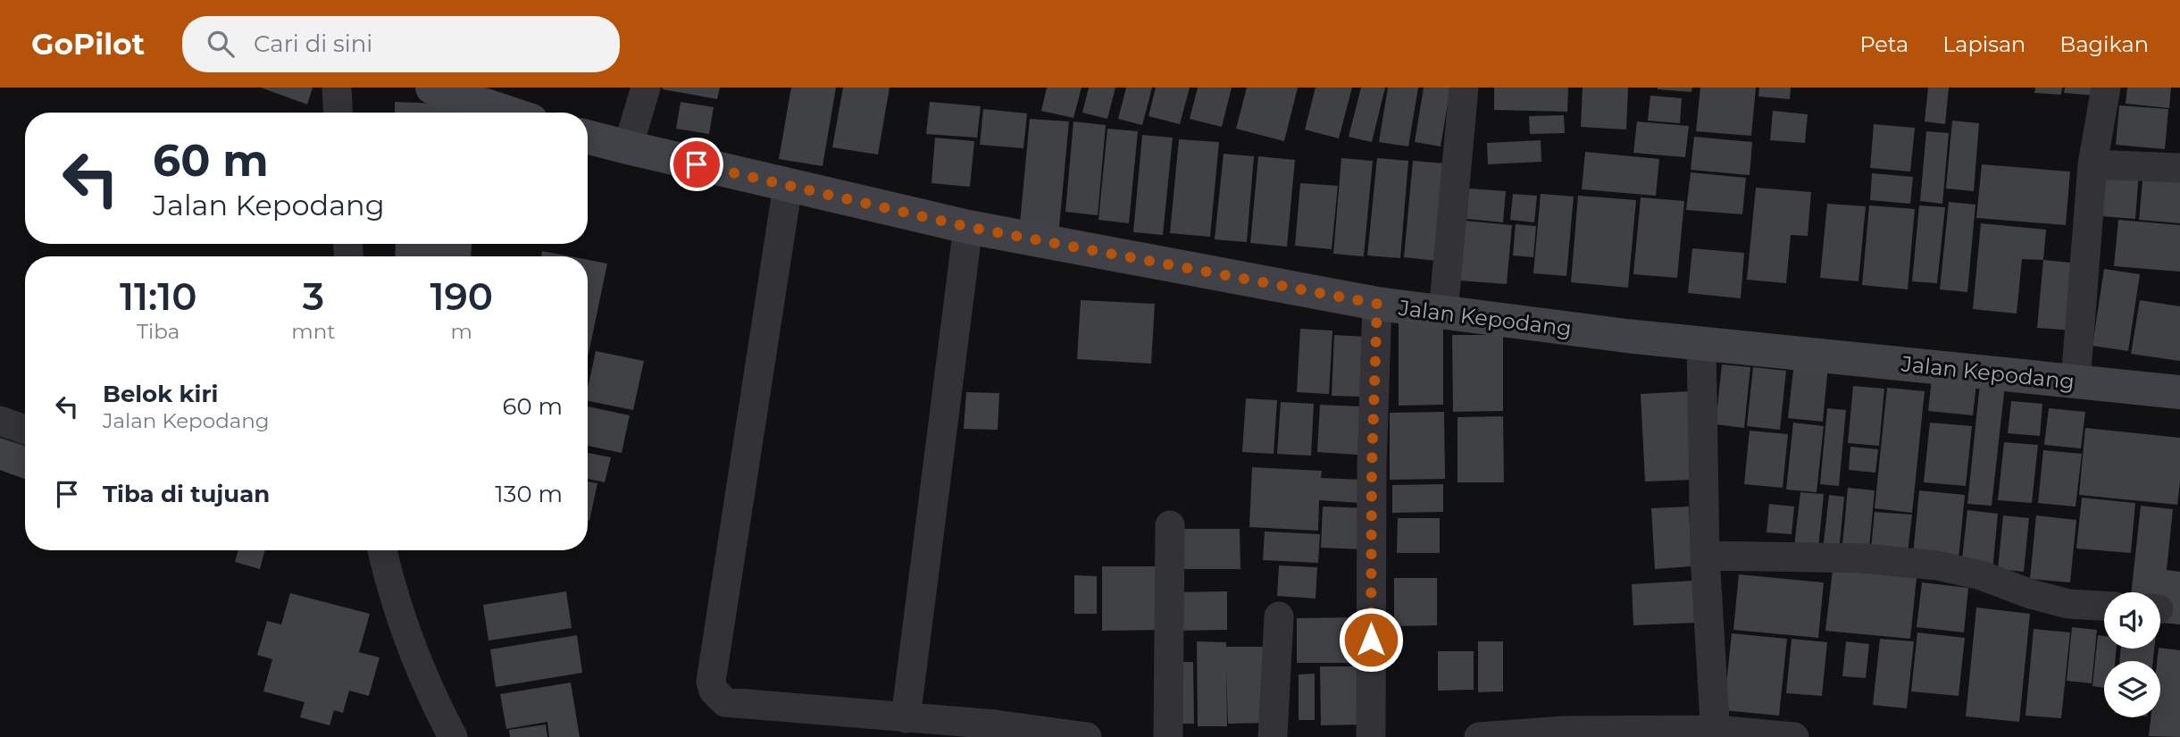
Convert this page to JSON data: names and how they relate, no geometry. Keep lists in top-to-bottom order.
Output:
{
  "streets": {
    "street": ["Jalan Kepodang"]
  },
  "page": {
    "header": "GoPilot",
    "search": "Cari di sini",
    "nav": ["Peta", "Lapisan", "Bagikan"],
    "turn": ["60 m", "Jalan Kepodang"],
    "eta": [
      "11:10",
      "Tiba",
      "3",
      "mnt",
      "190",
      "m"
    ],
    "list": [
      {
        "name": "Belok kiri",
        "note": "Jalan Kepodang",
        "value": "60 m"
      },
      {
        "name": "Tiba di tujuan",
        "value": "130 m"
      }
    ]
  }
}
